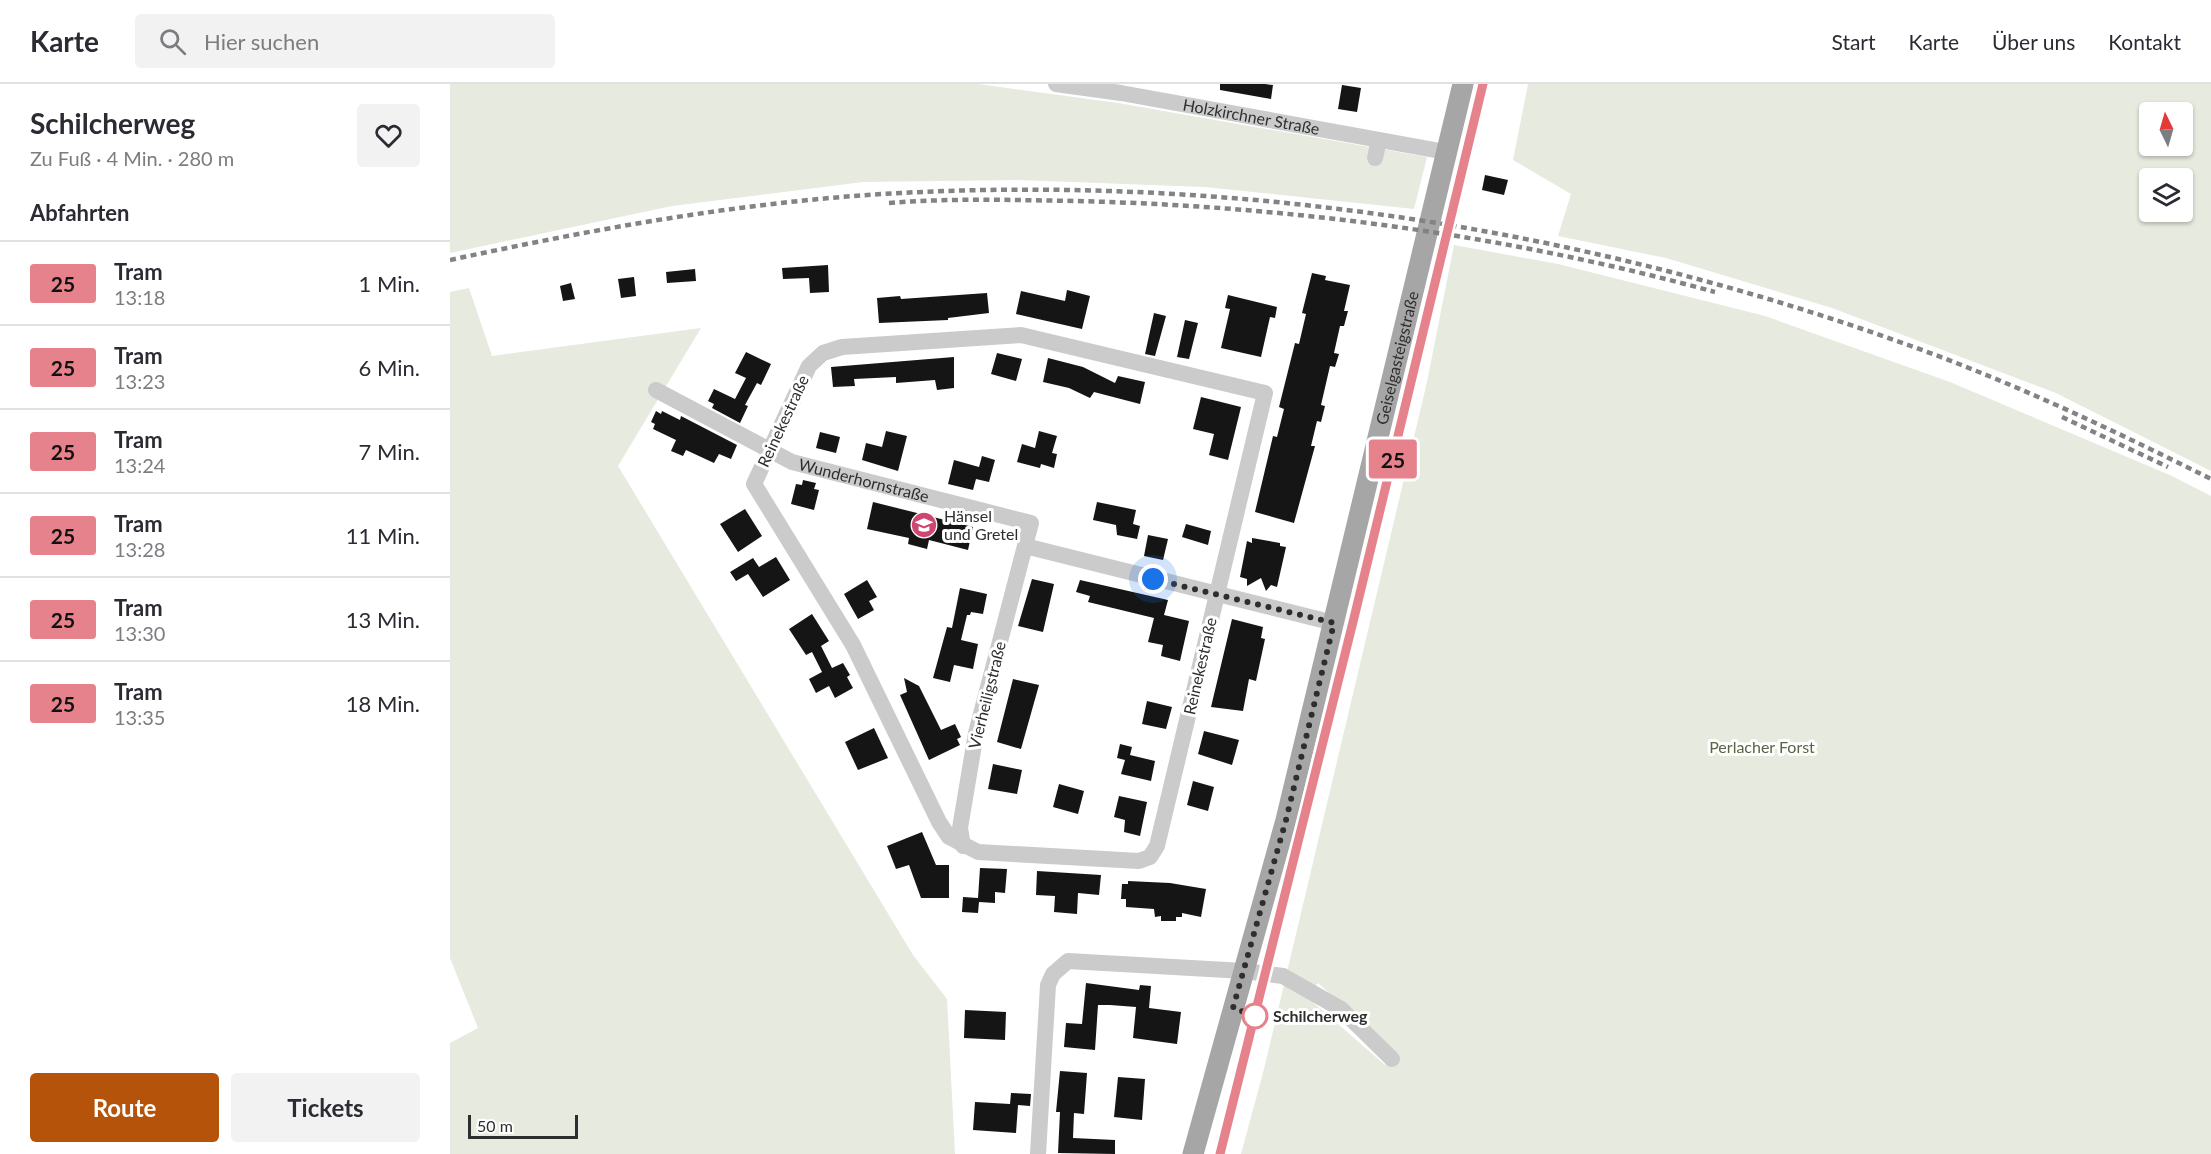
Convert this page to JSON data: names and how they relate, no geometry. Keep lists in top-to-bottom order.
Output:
{
  "streets": {
    "main road": ["Geiselgasteigstraße"],
    "street": [
      "Holzkirchner Straße",
      "Reinekestraße",
      "Wunderhornstraße",
      "Vierheiligstraße"
    ]
  },
  "crossings": [
    ["Holzkirchner Straße", "Geiselgasteigstraße"],
    ["Reinekestraße", "Wunderhornstraße"],
    ["Reinekestraße", "Vierheiligstraße"],
    ["Wunderhornstraße", "Vierheiligstraße"]
  ],
  "parks": ["Perlacher Forst"],
  "places": {
    "school or university": ["Hänsel und Gretel"],
    "other": ["Schilcherweg"]
  },
  "lines": ["tram line 25"],
  "scale_bar": "50 m",
  "north": "top",
  "page": {
    "header": "Karte",
    "search": "Hier suchen",
    "nav": [
      "Start",
      "Karte",
      "Über uns",
      "Kontakt"
    ],
    "heading": [
      ["Schilcherweg", "Zu Fuß · 4 Min. · 280 m"],
      "Abfahrten"
    ],
    "on_map": "25",
    "list": [
      {
        "mark": "25",
        "name": "Tram",
        "note": "13:18",
        "value": "1 Min."
      },
      {
        "mark": "25",
        "name": "Tram",
        "note": "13:23",
        "value": "6 Min."
      },
      {
        "mark": "25",
        "name": "Tram",
        "note": "13:24",
        "value": "7 Min."
      },
      {
        "mark": "25",
        "name": "Tram",
        "note": "13:28",
        "value": "11 Min."
      },
      {
        "mark": "25",
        "name": "Tram",
        "note": "13:30",
        "value": "13 Min."
      },
      {
        "mark": "25",
        "name": "Tram",
        "note": "13:35",
        "value": "18 Min."
      }
    ],
    "buttons": ["Route", "Tickets"],
    "scale": "50 m"
  }
}
